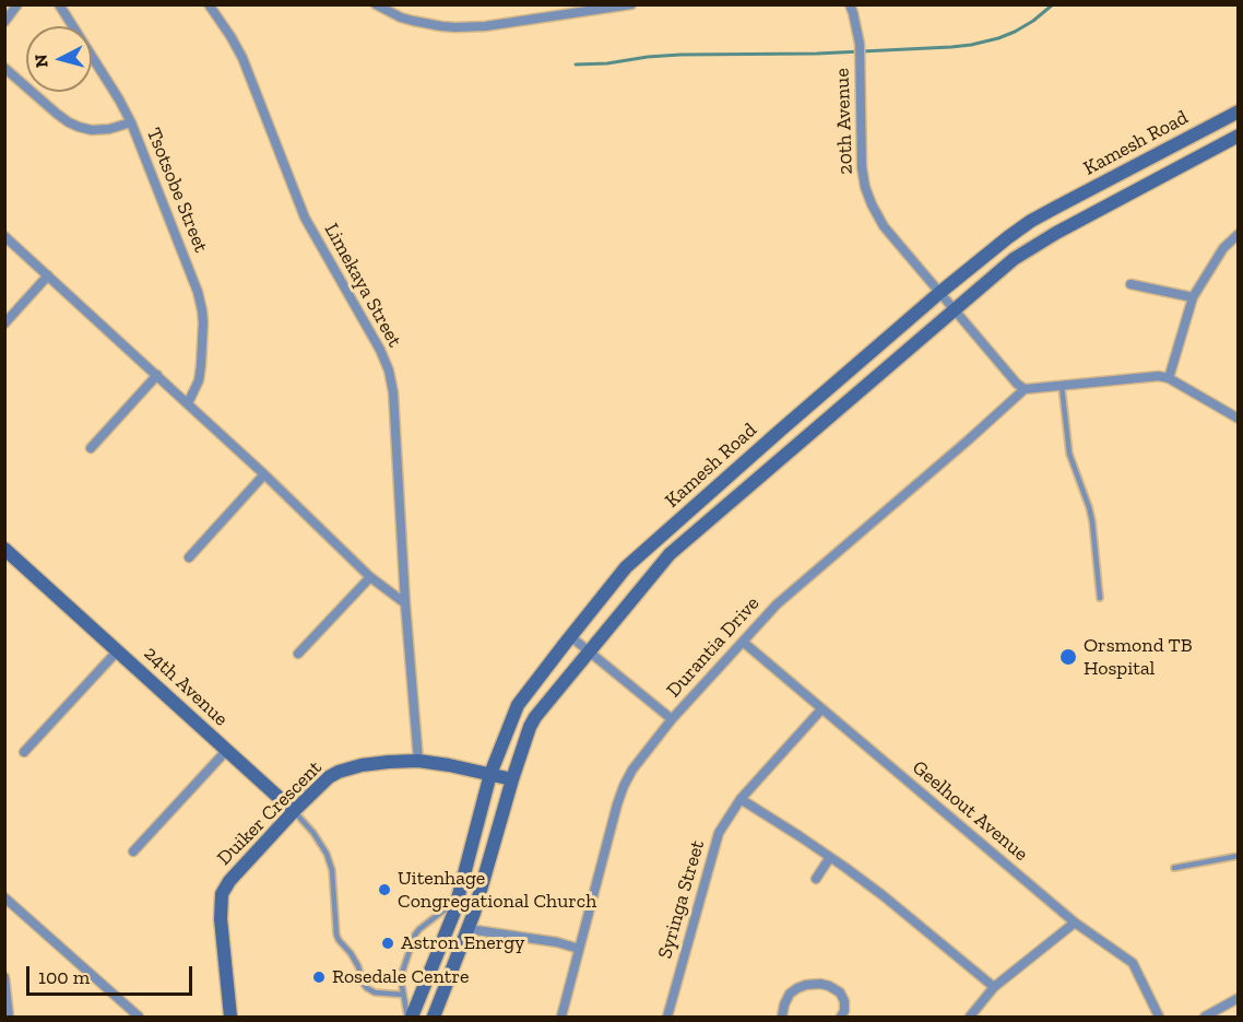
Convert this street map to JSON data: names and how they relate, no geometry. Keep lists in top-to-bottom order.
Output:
{
  "streets": {
    "main road": ["Kamesh Road", "24th Avenue", "Duiker Crescent"],
    "street": [
      "20th Avenue",
      "Tsotsobe Street",
      "Limekaya Street",
      "Durantia Drive",
      "Geelhout Avenue",
      "Syringa Street"
    ]
  },
  "crossings": [
    ["20th Avenue", "Kamesh Road"],
    ["20th Avenue", "Durantia Drive"],
    ["Kamesh Road", "Duiker Crescent"],
    ["Limekaya Street", "Duiker Crescent"],
    ["Durantia Drive", "Geelhout Avenue"],
    ["24th Avenue", "Duiker Crescent"],
    ["Geelhout Avenue", "Syringa Street"]
  ],
  "places": [
    "Orsmond TB Hospital",
    "Uitenhage Congregational Church",
    "Astron Energy",
    "Rosedale Centre"
  ],
  "scale_bar": "100 m",
  "north": "left"
}
